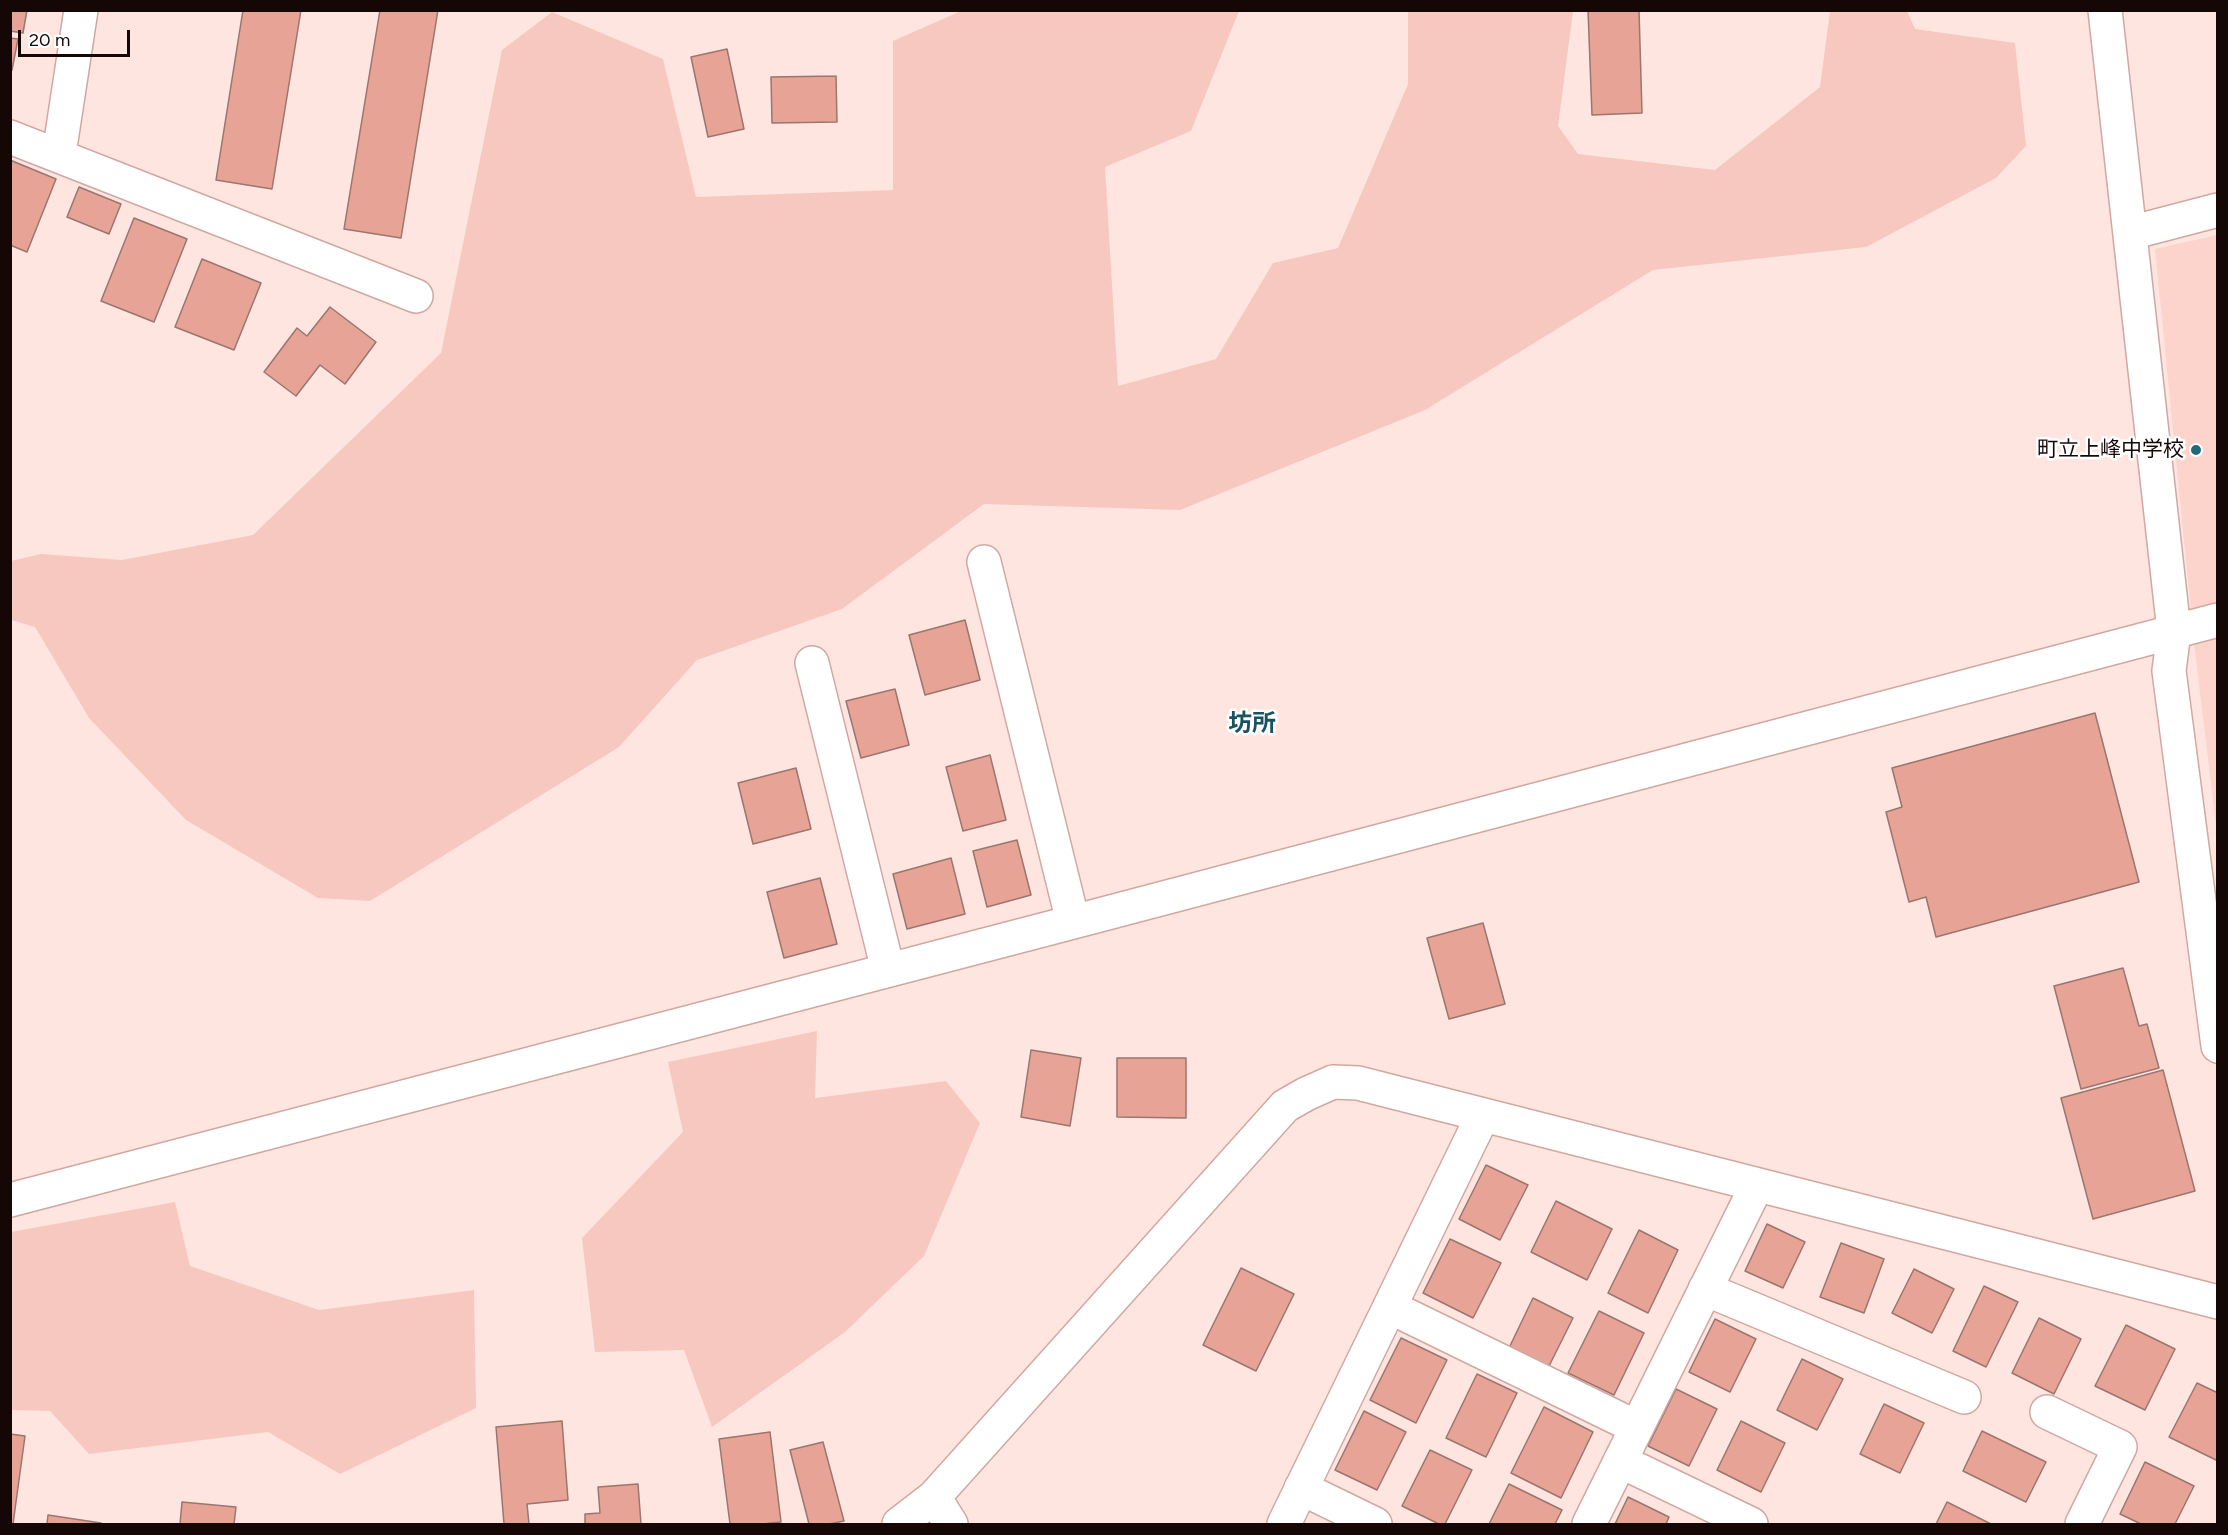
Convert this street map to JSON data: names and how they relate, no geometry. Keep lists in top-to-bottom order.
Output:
{
  "districts": ["坊所"],
  "places": ["町立上峰中学校"],
  "scale_bar": "20 m"
}
